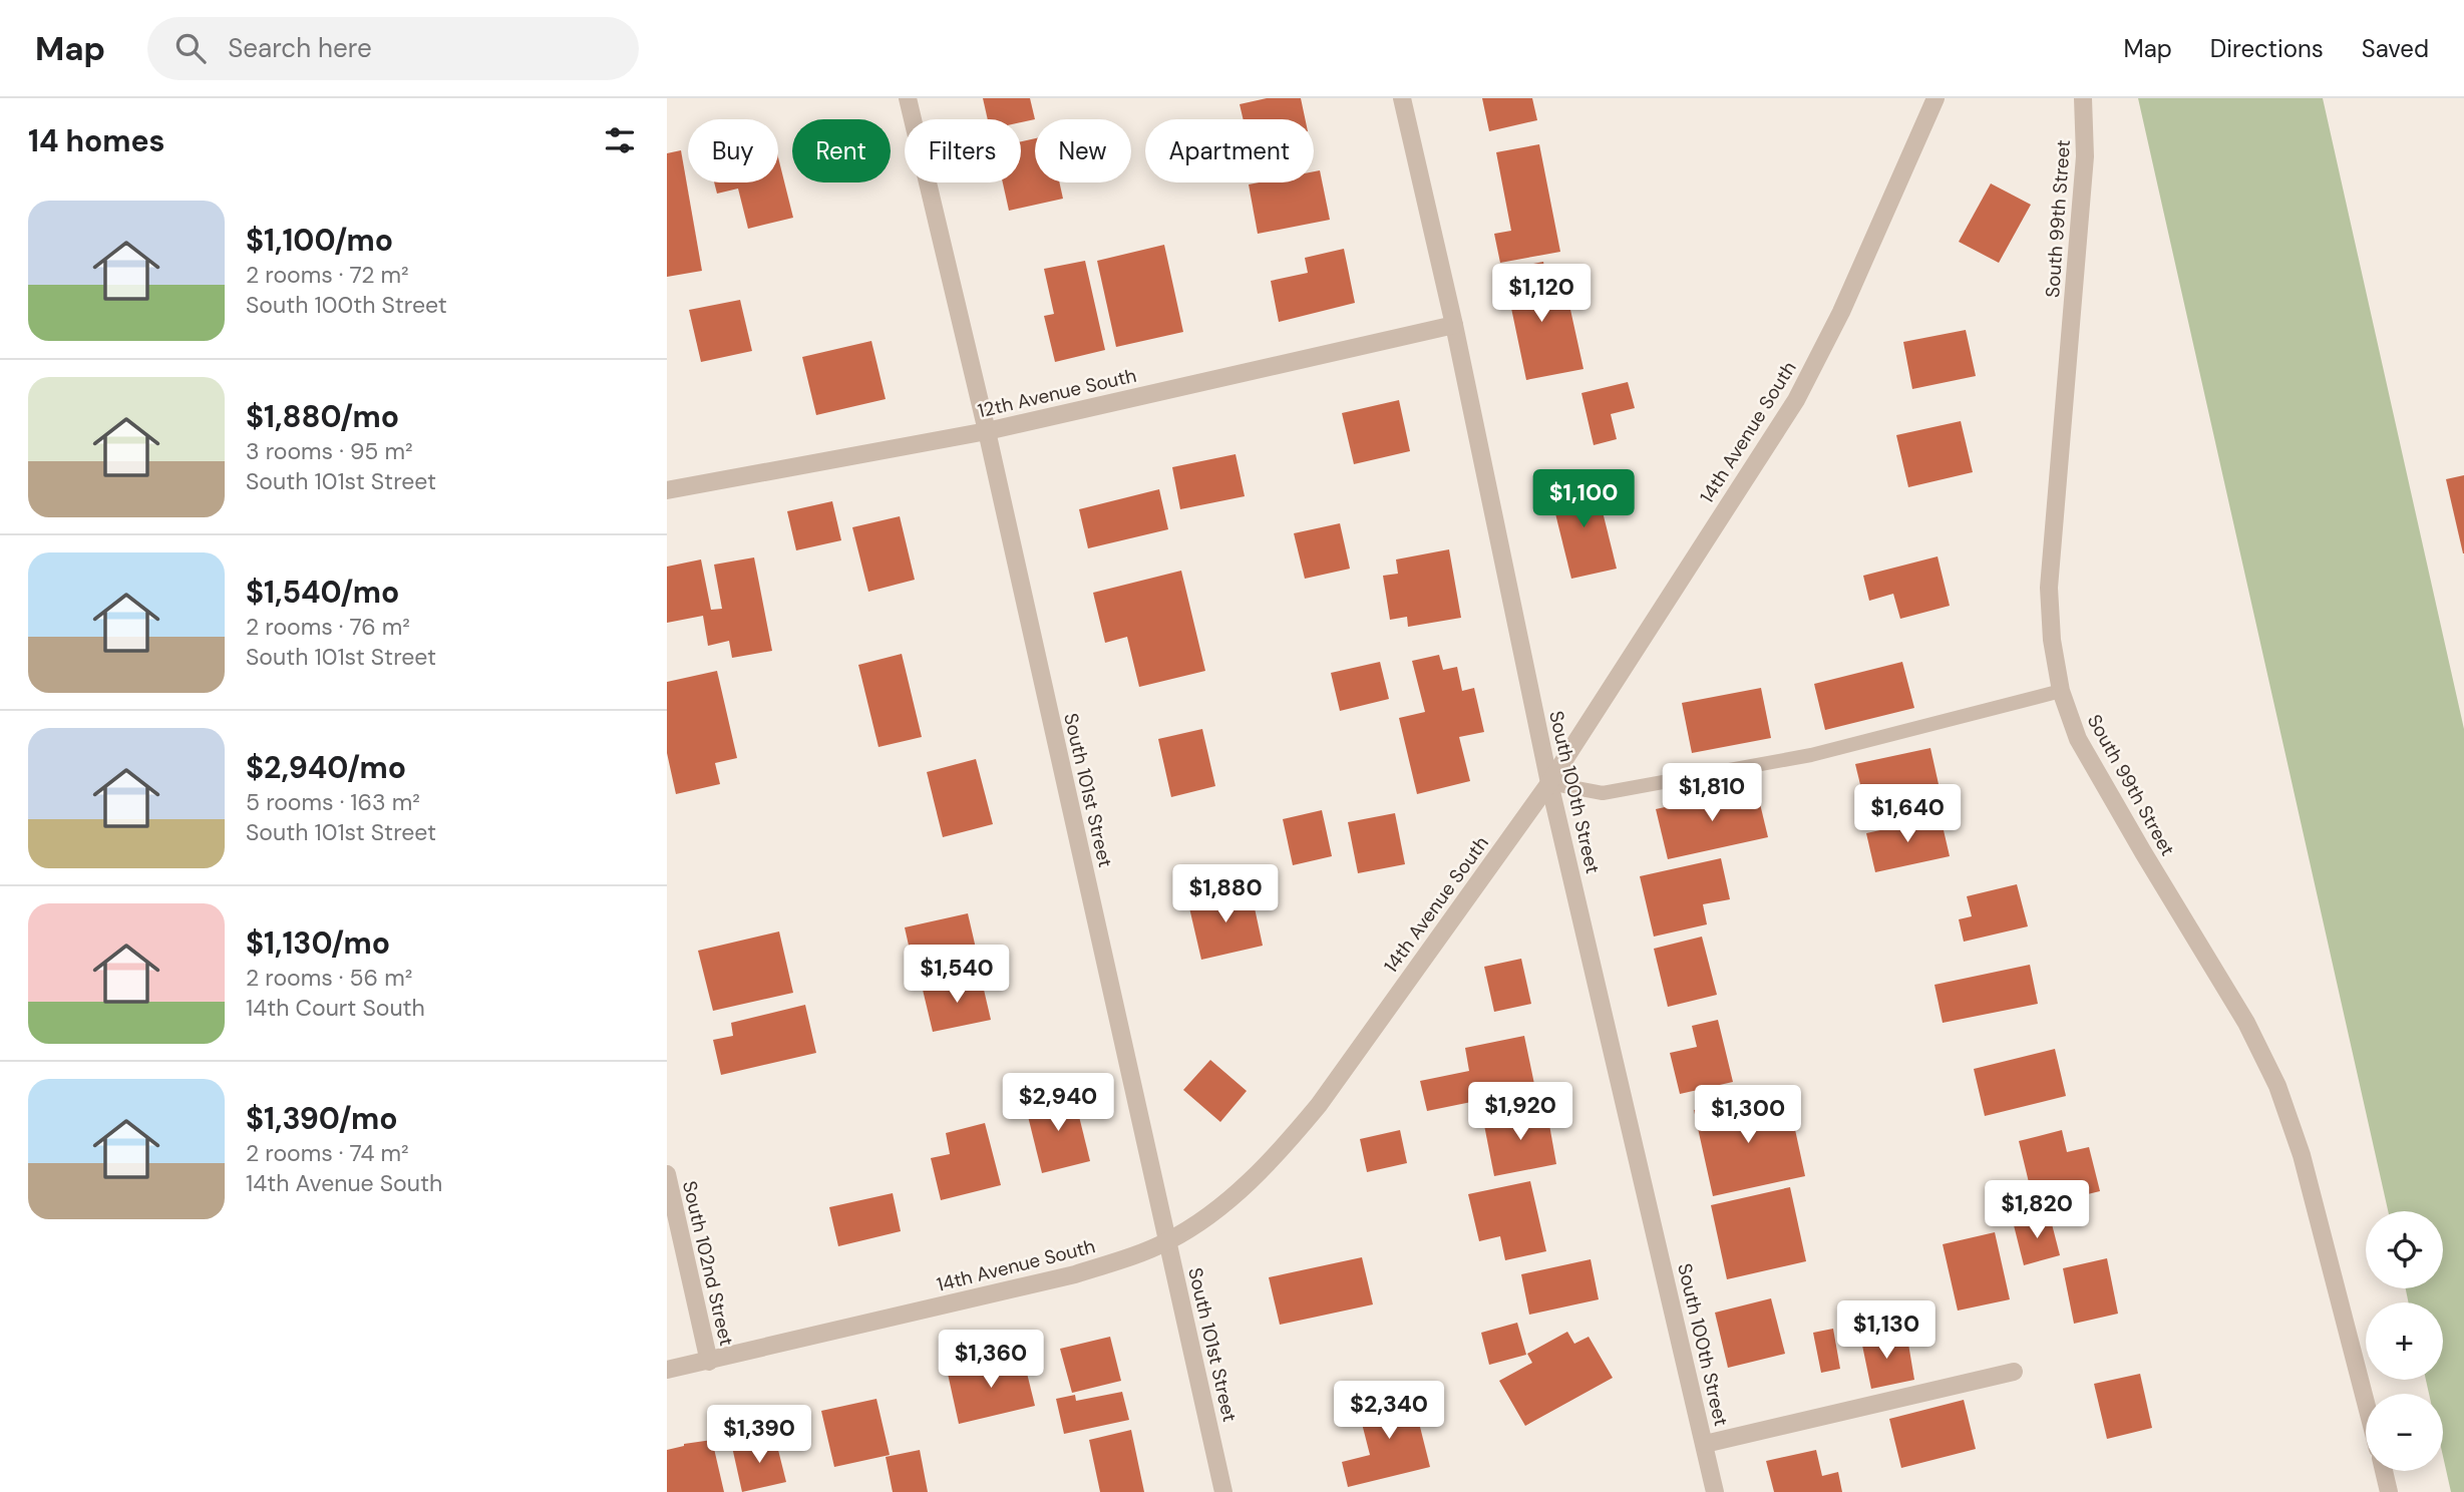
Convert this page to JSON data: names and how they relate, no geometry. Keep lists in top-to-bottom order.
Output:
{
  "streets": {
    "street": [
      "South 99th Street",
      "12th Avenue South",
      "14th Avenue South",
      "South 101st Street",
      "South 100th Street",
      "South 102nd Street"
    ]
  },
  "crossings": [
    ["12th Avenue South", "South 101st Street"],
    ["12th Avenue South", "South 100th Street"],
    ["14th Avenue South", "South 101st Street"],
    ["14th Avenue South", "South 100th Street"],
    ["14th Avenue South", "South 102nd Street"]
  ],
  "page": {
    "header": "Map",
    "search": "Search here",
    "nav": ["Map", "Directions", "Saved"],
    "heading": "14 homes",
    "chip": [
      "Buy",
      "Rent",
      "Filters",
      "New",
      "Apartment"
    ],
    "list": [
      {
        "name": "$1,100/mo",
        "note": "2 rooms · 72 m² · South 100th Street"
      },
      {
        "name": "$1,880/mo",
        "note": "3 rooms · 95 m² · South 101st Street"
      },
      {
        "name": "$1,540/mo",
        "note": "2 rooms · 76 m² · South 101st Street"
      },
      {
        "name": "$2,940/mo",
        "note": "5 rooms · 163 m² · South 101st Street"
      },
      {
        "name": "$1,130/mo",
        "note": "2 rooms · 56 m² · 14th Court South"
      },
      {
        "name": "$1,390/mo",
        "note": "2 rooms · 74 m² · 14th Avenue South"
      }
    ],
    "price": [
      "$1,120",
      "$1,100",
      "$1,810",
      "$1,640",
      "$1,880",
      "$1,540",
      "$2,940",
      "$1,920",
      "$1,300",
      "$1,820",
      "$1,130",
      "$1,360",
      "$2,340",
      "$1,390"
    ],
    "map_buttons": ["+", "−"]
  }
}
